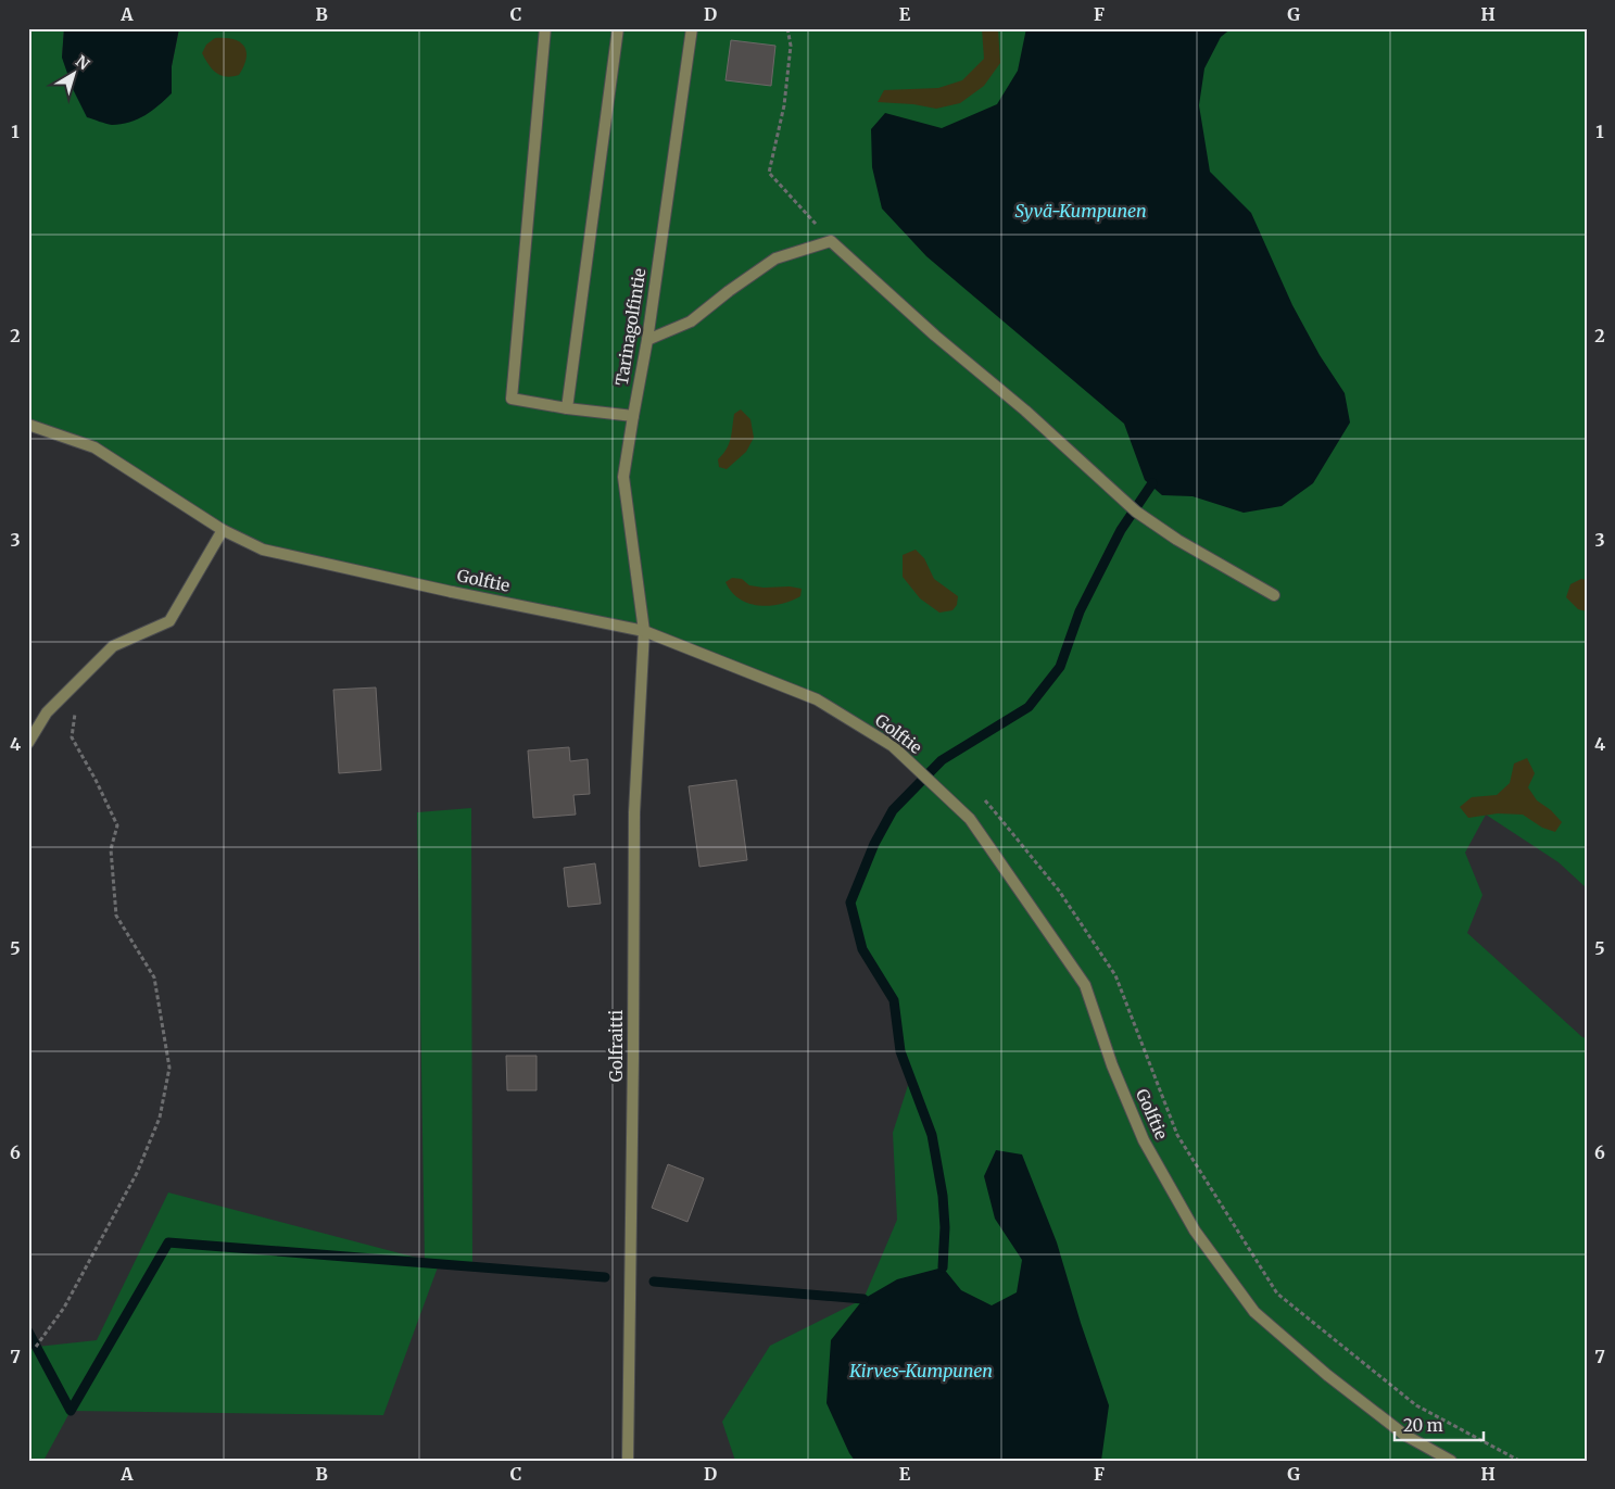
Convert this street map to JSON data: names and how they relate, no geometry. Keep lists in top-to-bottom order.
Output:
{
  "streets": {
    "street": ["Tarinagolfintie", "Golftie", "Golfraitti"]
  },
  "crossings": [
    ["Tarinagolfintie", "Golftie"],
    ["Tarinagolfintie", "Golfraitti"],
    ["Golftie", "Golfraitti"]
  ],
  "water": ["Syvä-Kumpunen", "Kirves-Kumpunen"],
  "scale_bar": "20 m",
  "north": "top right",
  "grid": {
    "columns": [
      "A",
      "B",
      "C",
      "D",
      "E",
      "F",
      "G",
      "H"
    ],
    "rows": [
      "1",
      "2",
      "3",
      "4",
      "5",
      "6",
      "7"
    ]
  }
}
